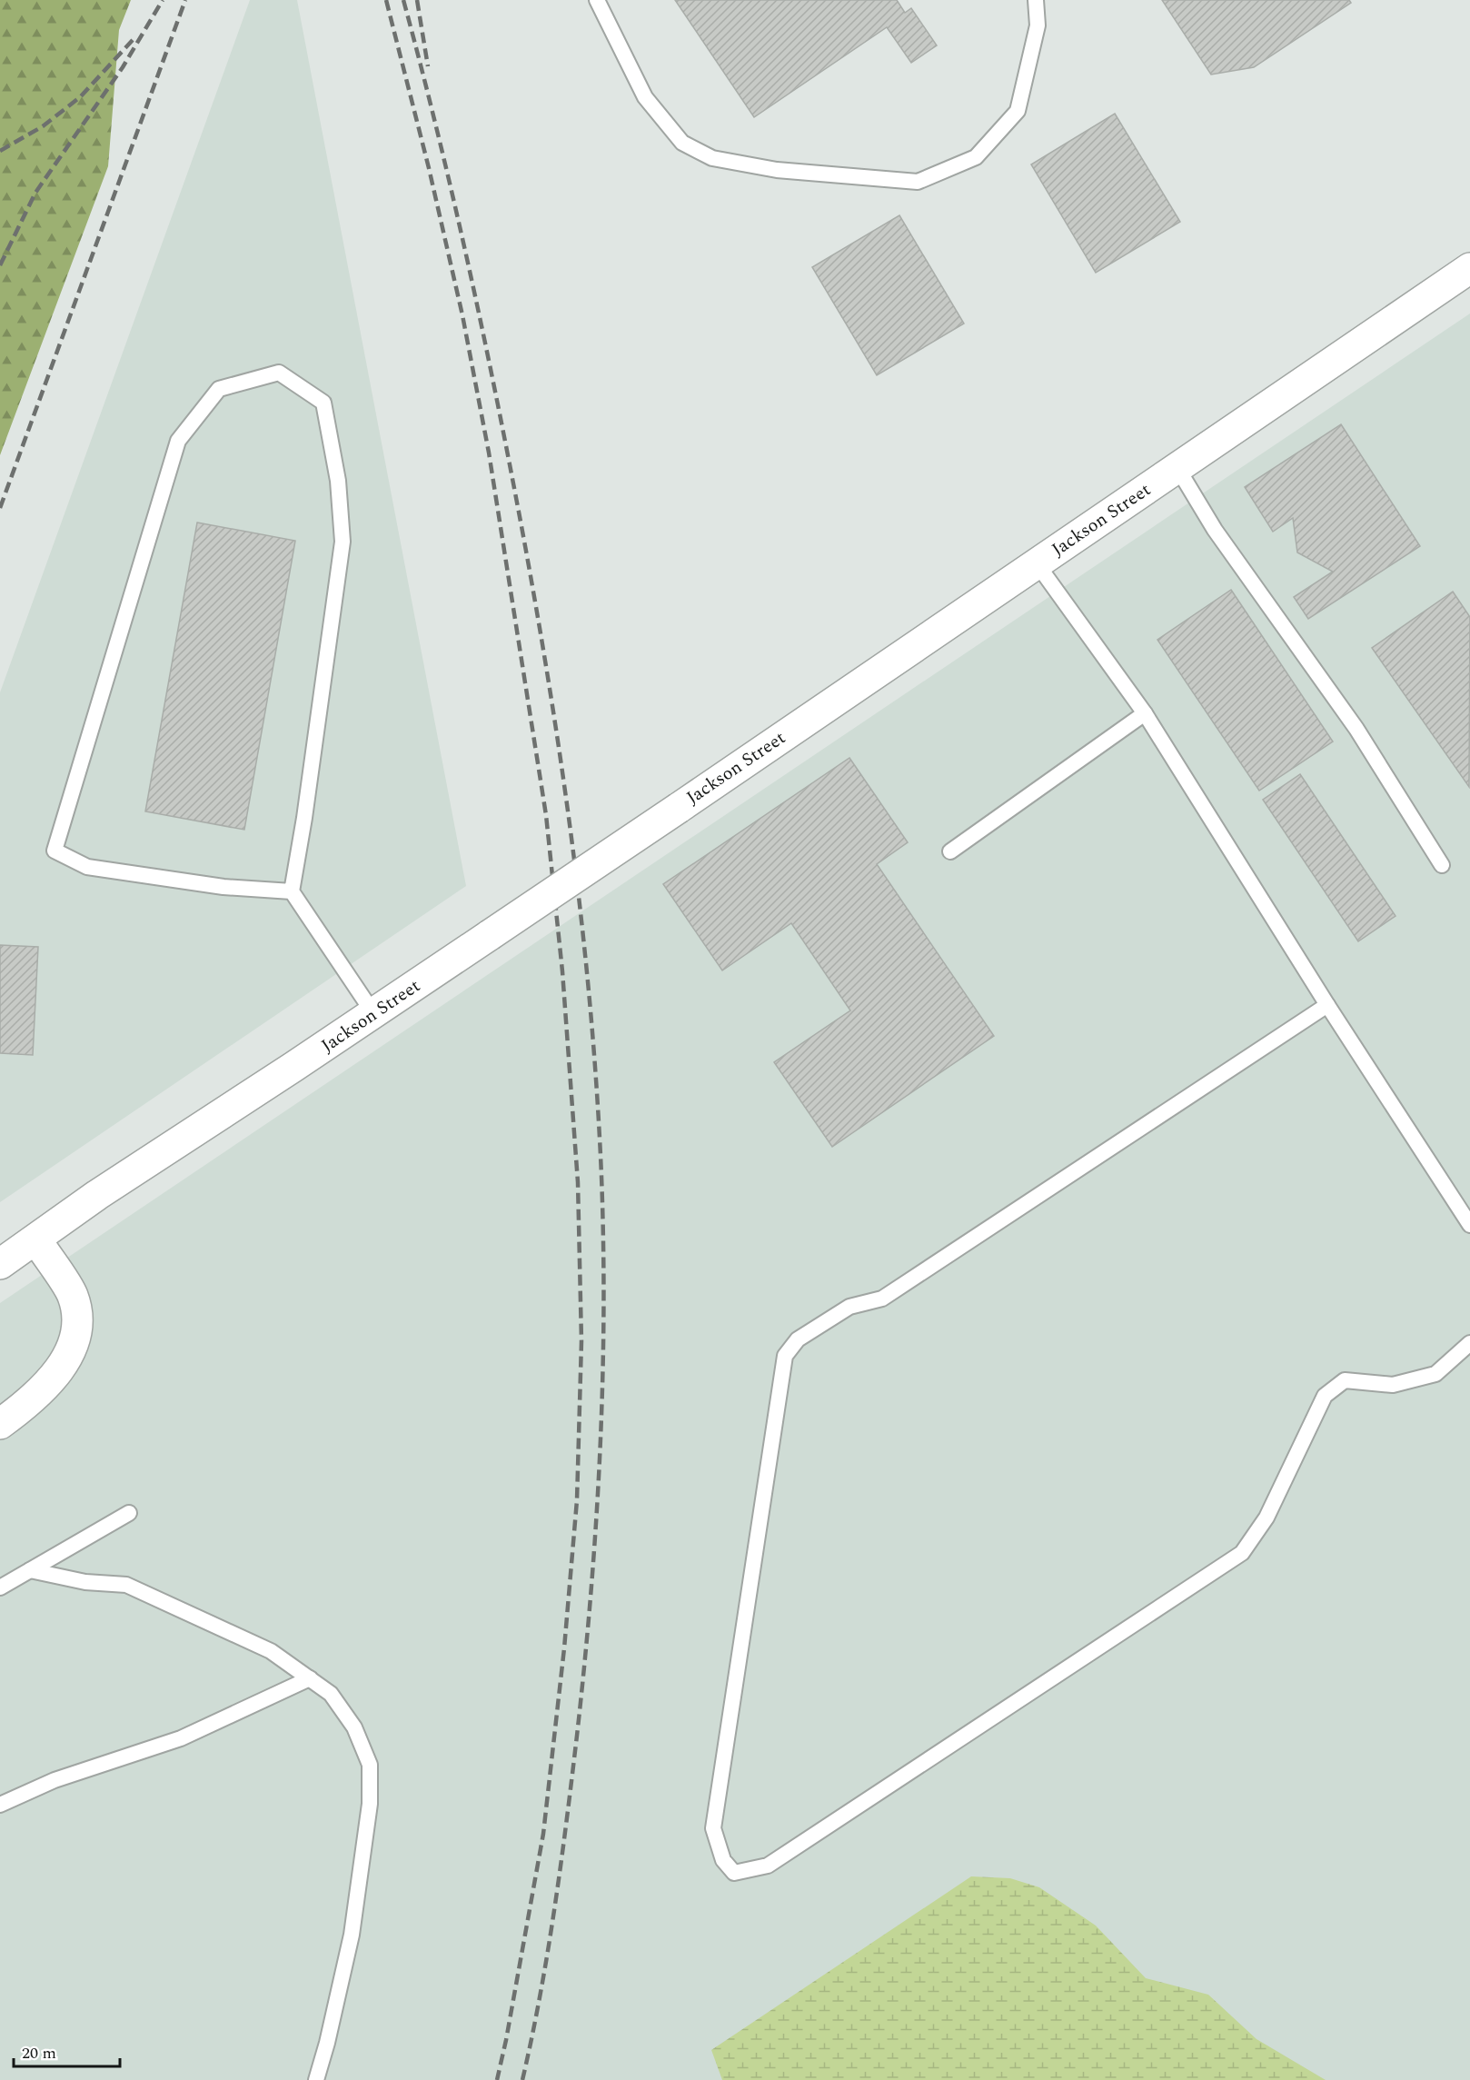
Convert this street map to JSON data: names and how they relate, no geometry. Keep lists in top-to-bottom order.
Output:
{
  "streets": {
    "street": ["Jackson Street"]
  },
  "scale_bar": "20 m"
}
